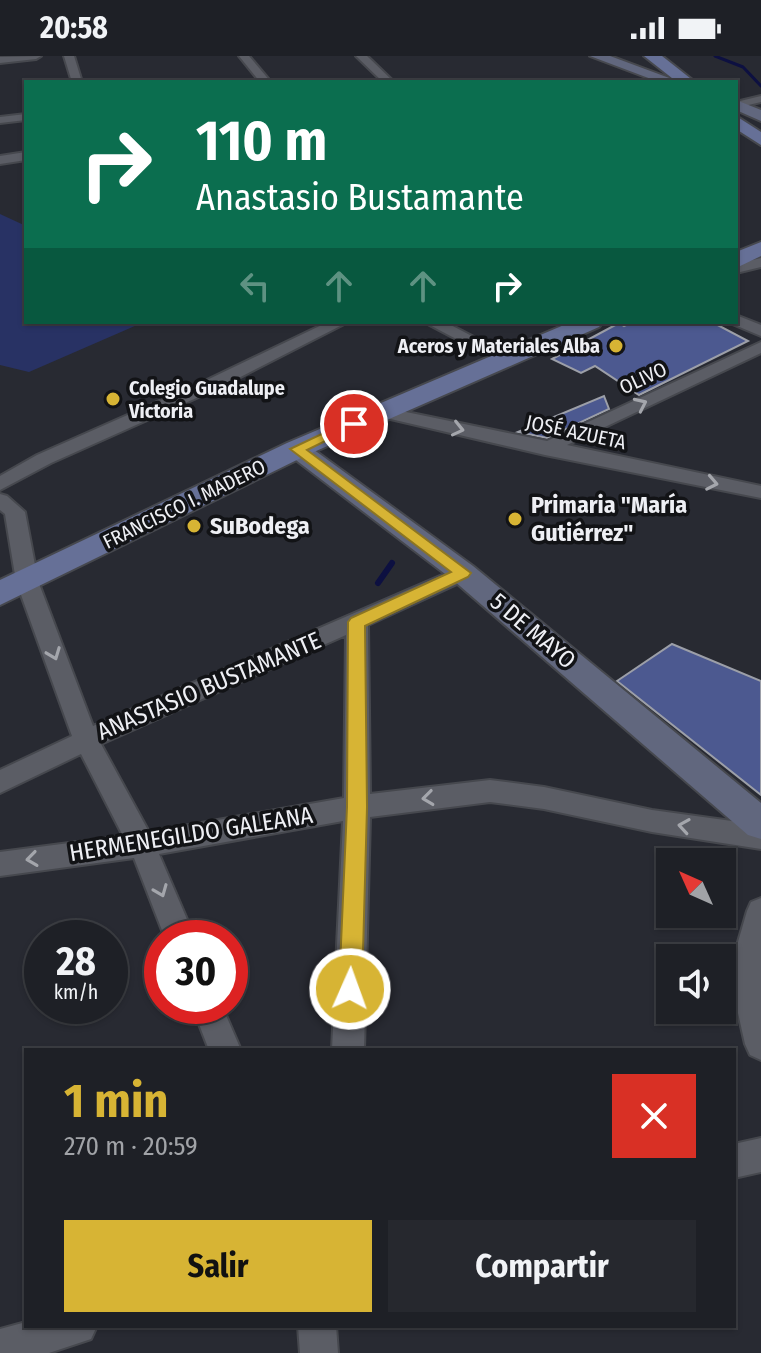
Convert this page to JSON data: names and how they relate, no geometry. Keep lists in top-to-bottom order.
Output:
{
  "streets": {
    "main road": ["FRANCISCO I. MADERO"],
    "street": [
      "OLIVO",
      "JOSÉ AZUETA",
      "5 DE MAYO",
      "ANASTASIO BUSTAMANTE",
      "HERMENEGILDO GALEANA"
    ]
  },
  "crossings": [
    ["OLIVO", "JOSÉ AZUETA"],
    ["JOSÉ AZUETA", "FRANCISCO I. MADERO"],
    ["FRANCISCO I. MADERO", "5 DE MAYO"],
    ["5 DE MAYO", "ANASTASIO BUSTAMANTE"]
  ],
  "one_way": ["OLIVO", "JOSÉ AZUETA", "HERMENEGILDO GALEANA"],
  "places": [
    "Aceros y Materiales Alba",
    "Colegio Guadalupe Victoria",
    "Primaria \"María Gutiérrez\"",
    "SuBodega"
  ],
  "north": "top left",
  "page": {
    "status": "20:58",
    "turn": ["110 m", "Anastasio Bustamante"],
    "speed": "28 km/h",
    "limit": "30",
    "heading": ["1 min", "270 m · 20:59"],
    "buttons": ["Salir", "Compartir"]
  }
}
